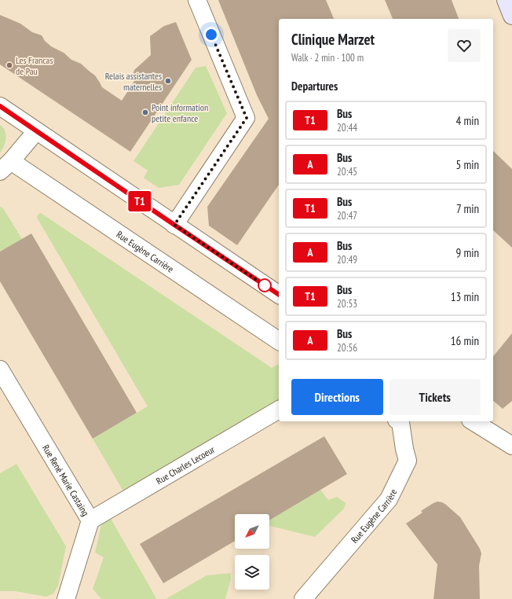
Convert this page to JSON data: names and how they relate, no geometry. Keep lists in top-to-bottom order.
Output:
{
  "streets": {
    "street": ["Rue Eugène Carrière", "Rue Charles Lecoeur", "Rue René Marie Castaing"]
  },
  "crossings": [
    ["Rue Charles Lecoeur", "Rue René Marie Castaing"]
  ],
  "places": ["Les Francas de Pau", "Relais assistantes maternelles", "Point information petite enfance"],
  "lines": ["bus line T1"],
  "north": "bottom left",
  "page": {
    "on_map": "T1",
    "heading": [
      ["Clinique Marzet", "Walk · 2 min · 100 m"],
      "Departures"
    ],
    "list": [
      {
        "mark": "T1",
        "name": "Bus",
        "note": "20:44",
        "value": "4 min"
      },
      {
        "mark": "A",
        "name": "Bus",
        "note": "20:45",
        "value": "5 min"
      },
      {
        "mark": "T1",
        "name": "Bus",
        "note": "20:47",
        "value": "7 min"
      },
      {
        "mark": "A",
        "name": "Bus",
        "note": "20:49",
        "value": "9 min"
      },
      {
        "mark": "T1",
        "name": "Bus",
        "note": "20:53",
        "value": "13 min"
      },
      {
        "mark": "A",
        "name": "Bus",
        "note": "20:56",
        "value": "16 min"
      }
    ],
    "buttons": ["Directions", "Tickets"]
  }
}
